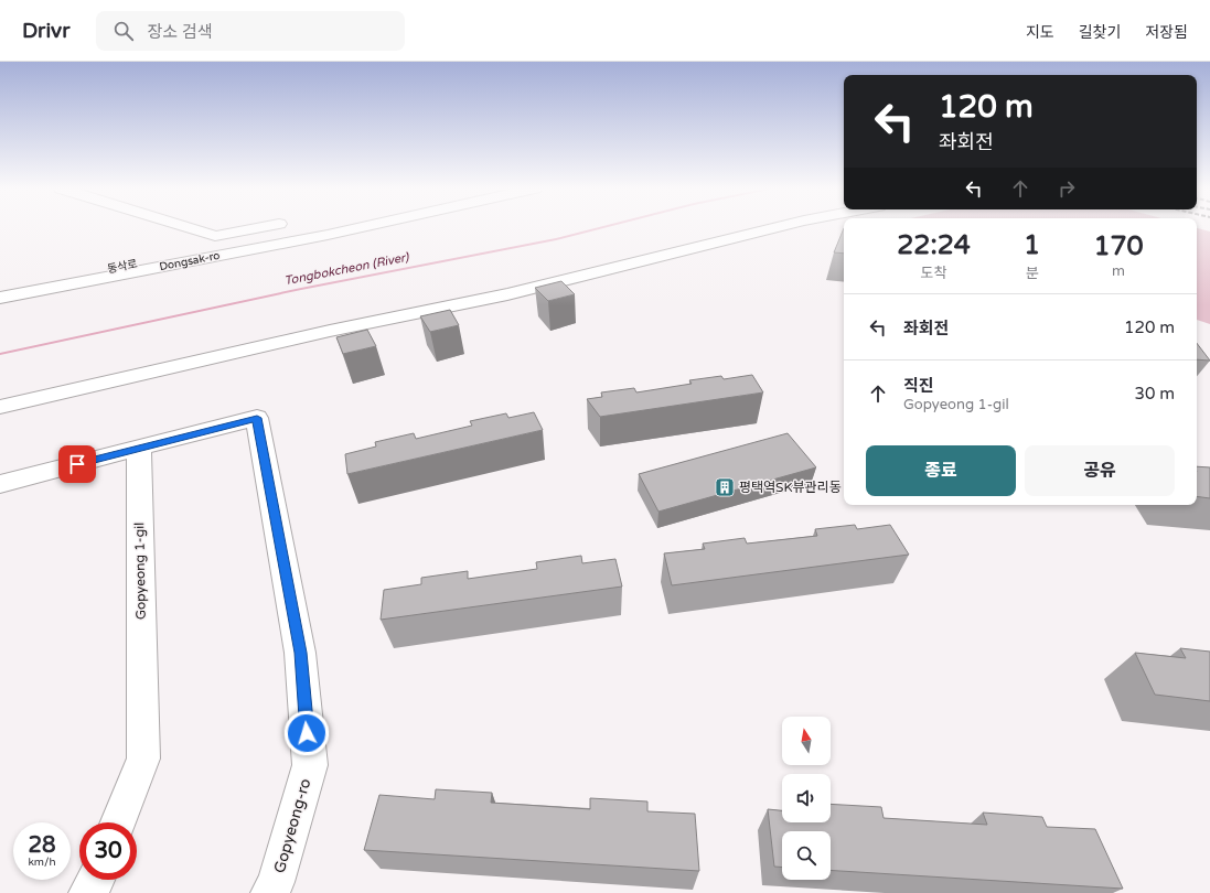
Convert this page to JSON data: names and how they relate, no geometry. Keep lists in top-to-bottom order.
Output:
{
  "streets": {
    "street": [
      "Dongsak-ro",
      "동삭로",
      "Gopyeong 1-gil",
      "Gopyeong-ro"
    ]
  },
  "crossings": [
    ["Gopyeong 1-gil", "Gopyeong-ro"]
  ],
  "water": ["Tongbokcheon (River)"],
  "places": {
    "building": ["평택역SK뷰관리동"]
  },
  "north": "top",
  "page": {
    "header": "Drivr",
    "search": "장소 검색",
    "nav": ["지도", "길찾기", "저장됨"],
    "turn": ["120 m", "좌회전"],
    "eta": [
      "22:24",
      "도착",
      "1",
      "분",
      "170",
      "m"
    ],
    "list": [
      {
        "name": "좌회전",
        "value": "120 m"
      },
      {
        "name": "직진",
        "note": "Gopyeong 1-gil",
        "value": "30 m"
      }
    ],
    "buttons": ["종료", "공유"],
    "speed": "28 km/h",
    "limit": "30"
  }
}
